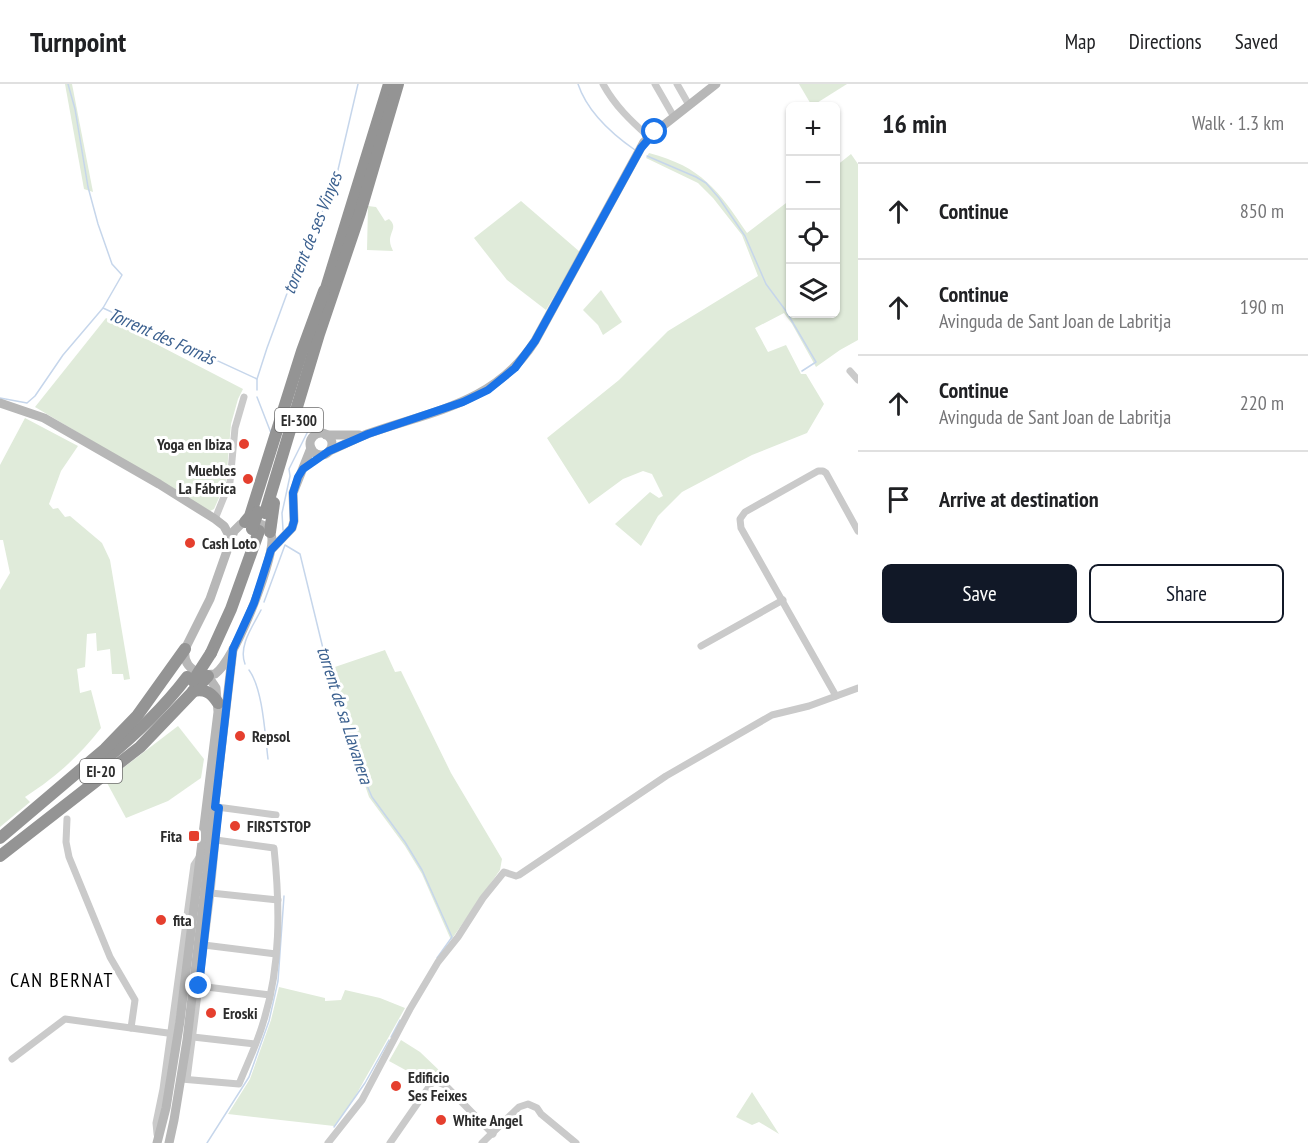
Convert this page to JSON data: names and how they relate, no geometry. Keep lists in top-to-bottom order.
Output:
{
  "streets": {
    "highway": ["EI-300", "EI-20"]
  },
  "crossings": [
    ["EI-300", "EI-20"]
  ],
  "districts": ["CAN BERNAT"],
  "water": ["torrent de ses Vinyes", "Torrent des Fornàs", "torrent de sa Llavanera"],
  "places": {
    "other": [
      "Yoga en Ibiza",
      "Muebles La Fábrica",
      "Cash Loto",
      "Repsol",
      "FIRSTSTOP",
      "fita",
      "Eroski",
      "Edificio Ses Feixes",
      "White Angel"
    ],
    "transit": ["Fita"]
  },
  "page": {
    "header": "Turnpoint",
    "nav": ["Map", "Directions", "Saved"],
    "heading": ["16 min", "Walk · 1.3 km"],
    "map_buttons": ["+", "−"],
    "list": [
      ["Continue", "850 m"],
      ["Continue", "Avinguda de Sant Joan de Labritja", "190 m"],
      ["Continue", "Avinguda de Sant Joan de Labritja", "220 m"],
      "Arrive at destination"
    ],
    "buttons": ["Save", "Share"]
  }
}
